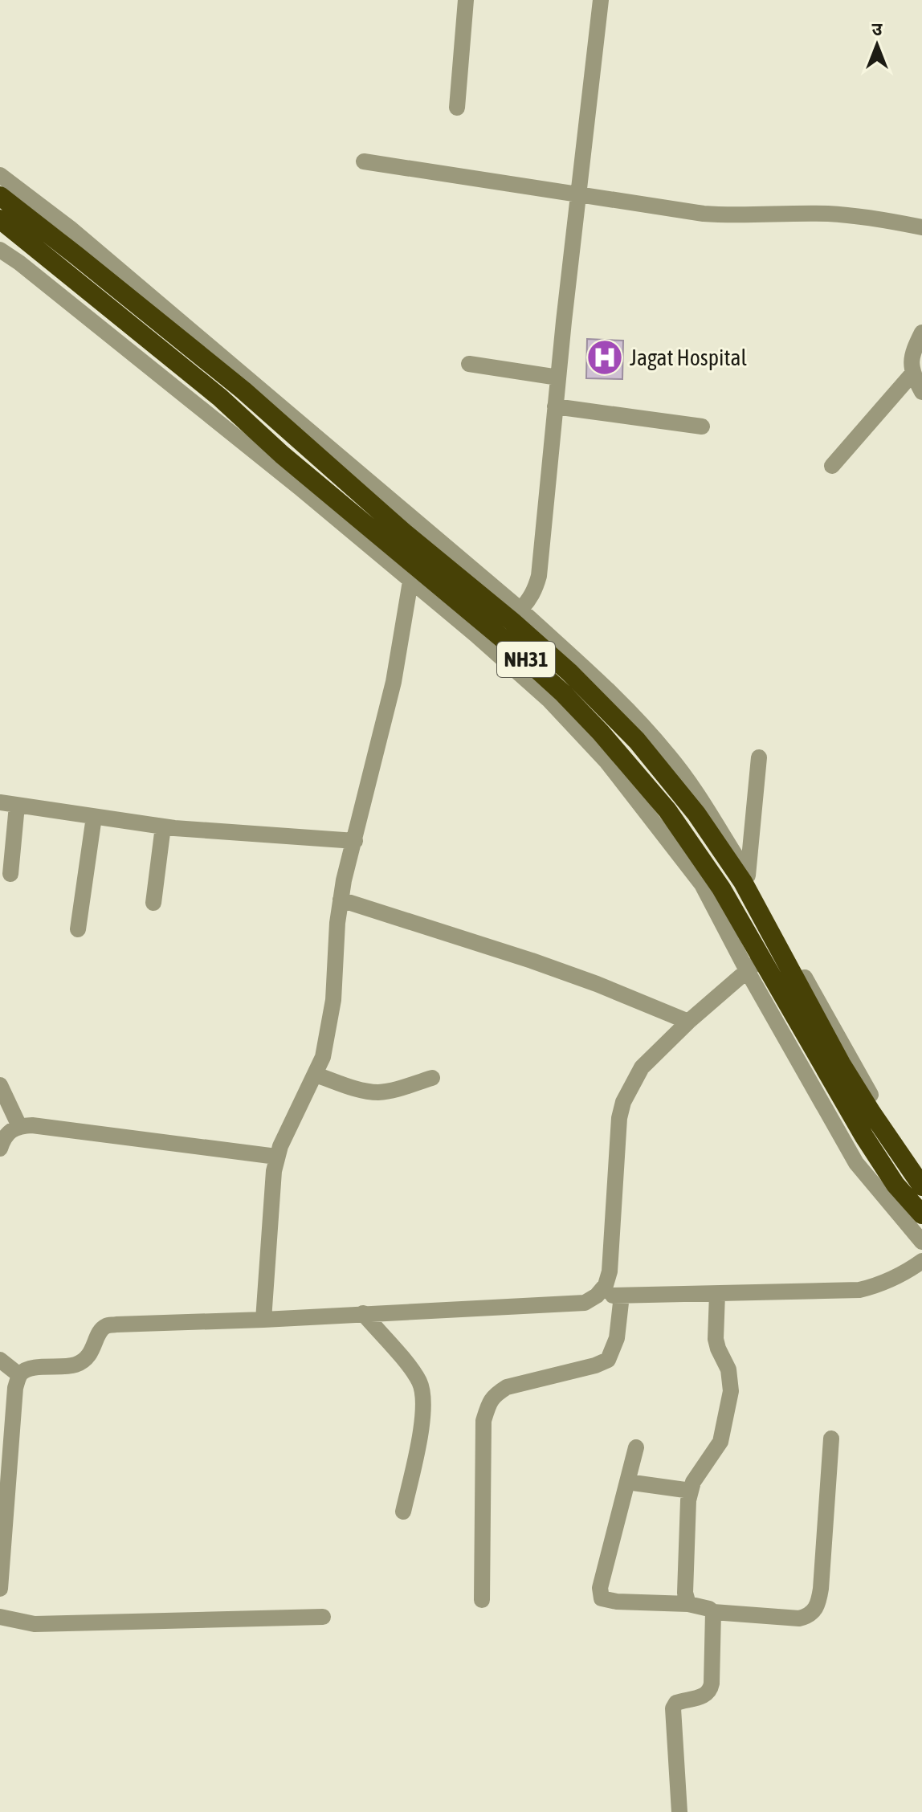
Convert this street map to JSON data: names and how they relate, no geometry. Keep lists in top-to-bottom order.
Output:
{
  "streets": {
    "highway": ["NH31"]
  },
  "places": {
    "hospital": ["Jagat Hospital"]
  },
  "north": "top"
}
